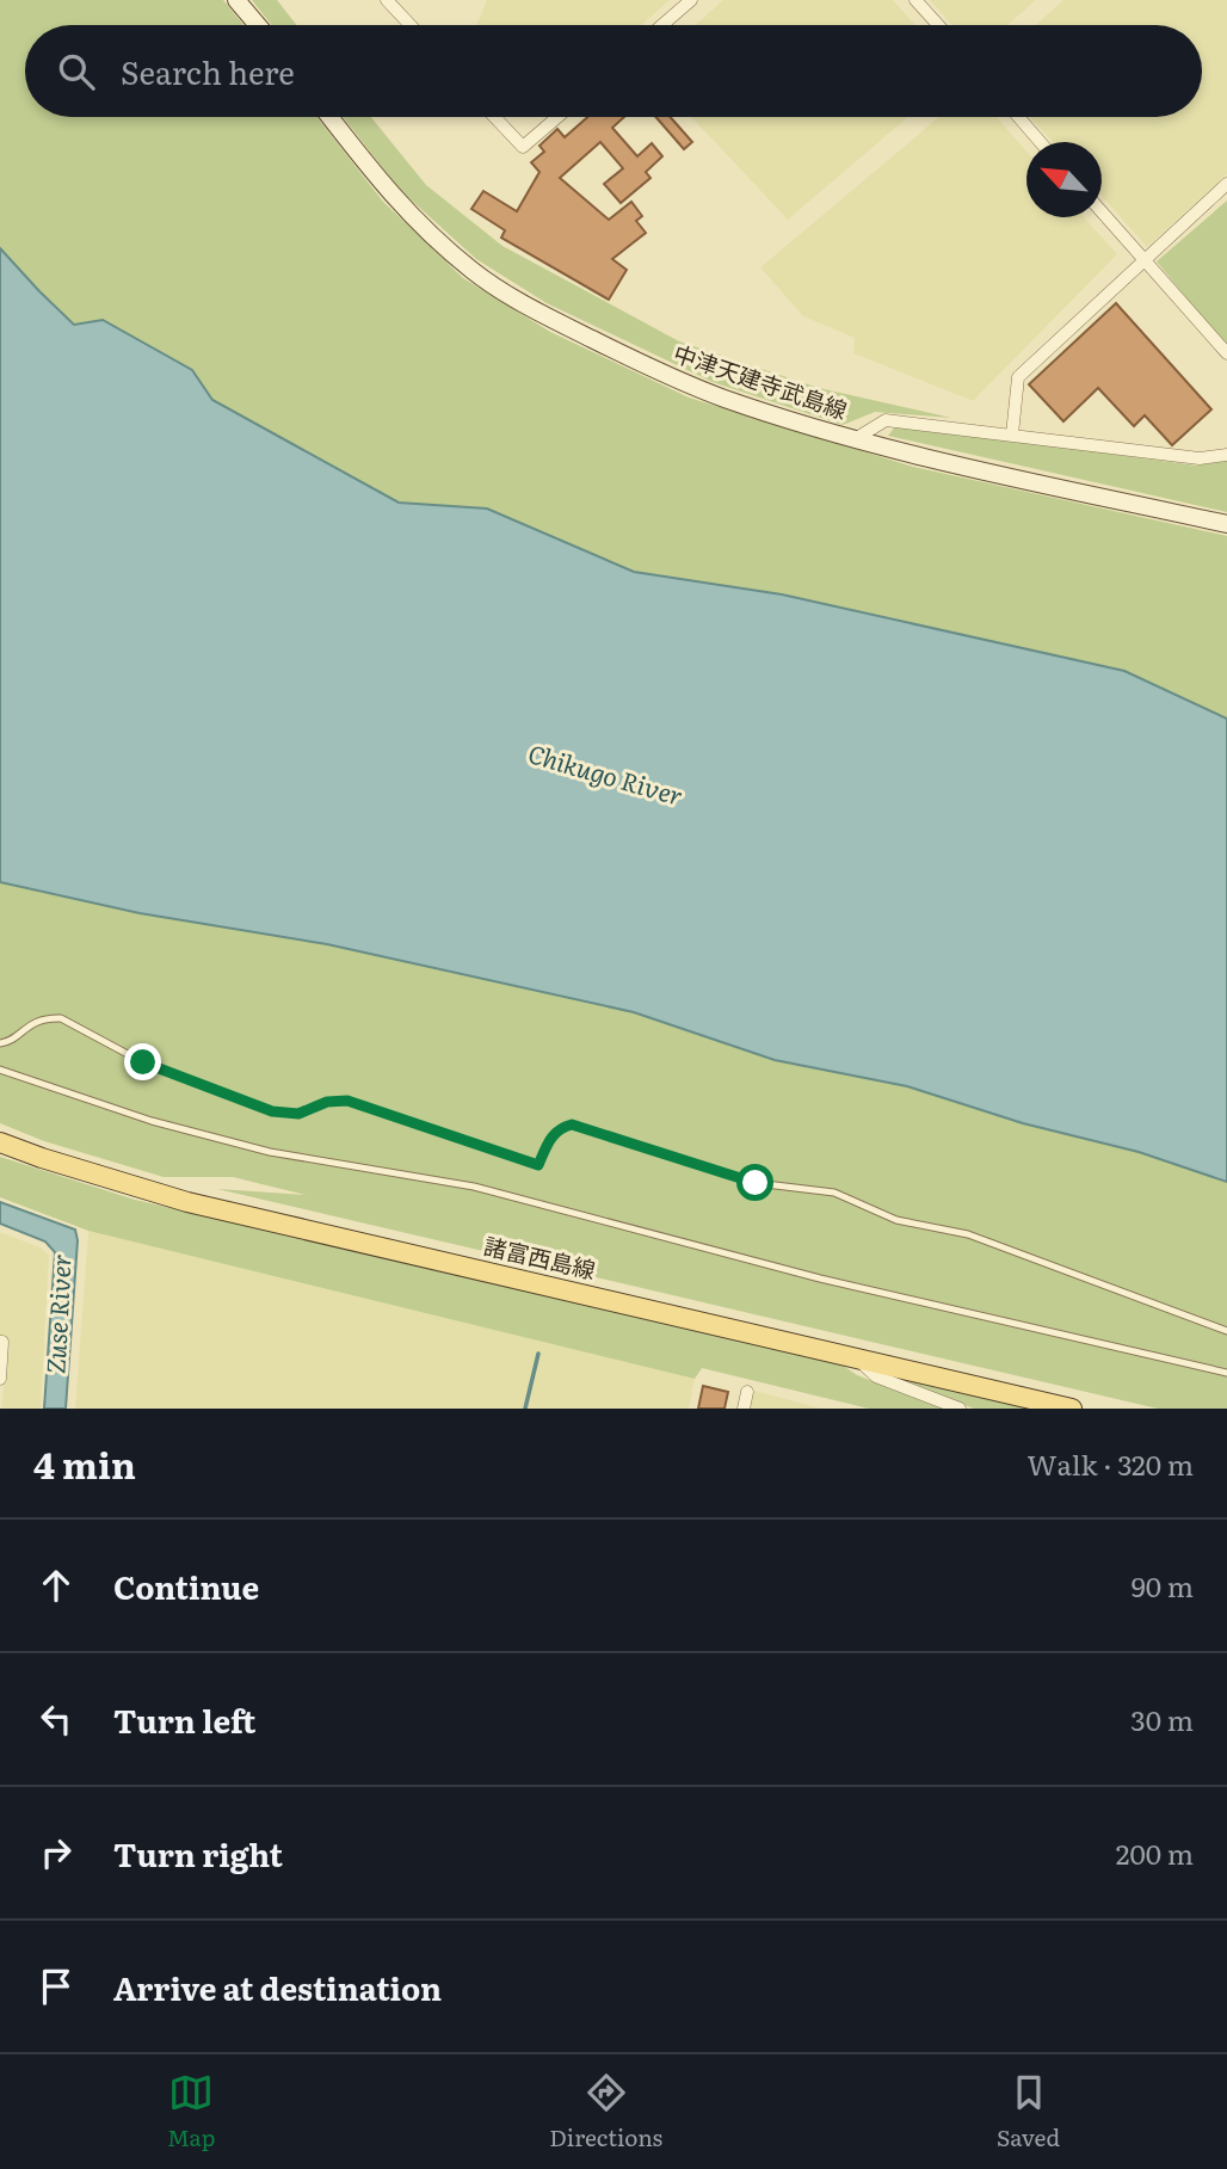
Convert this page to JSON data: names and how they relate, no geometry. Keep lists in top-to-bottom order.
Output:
{
  "streets": {
    "main road": ["中津天建寺武島線", "諸富西島線"]
  },
  "water": ["Chikugo River", "Zuse River"],
  "north": "top left",
  "page": {
    "search": "Search here",
    "heading": ["4 min", "Walk · 320 m"],
    "list": [
      ["Continue", "90 m"],
      ["Turn left", "30 m"],
      ["Turn right", "200 m"],
      "Arrive at destination"
    ],
    "nav": ["Map", "Directions", "Saved"]
  }
}
